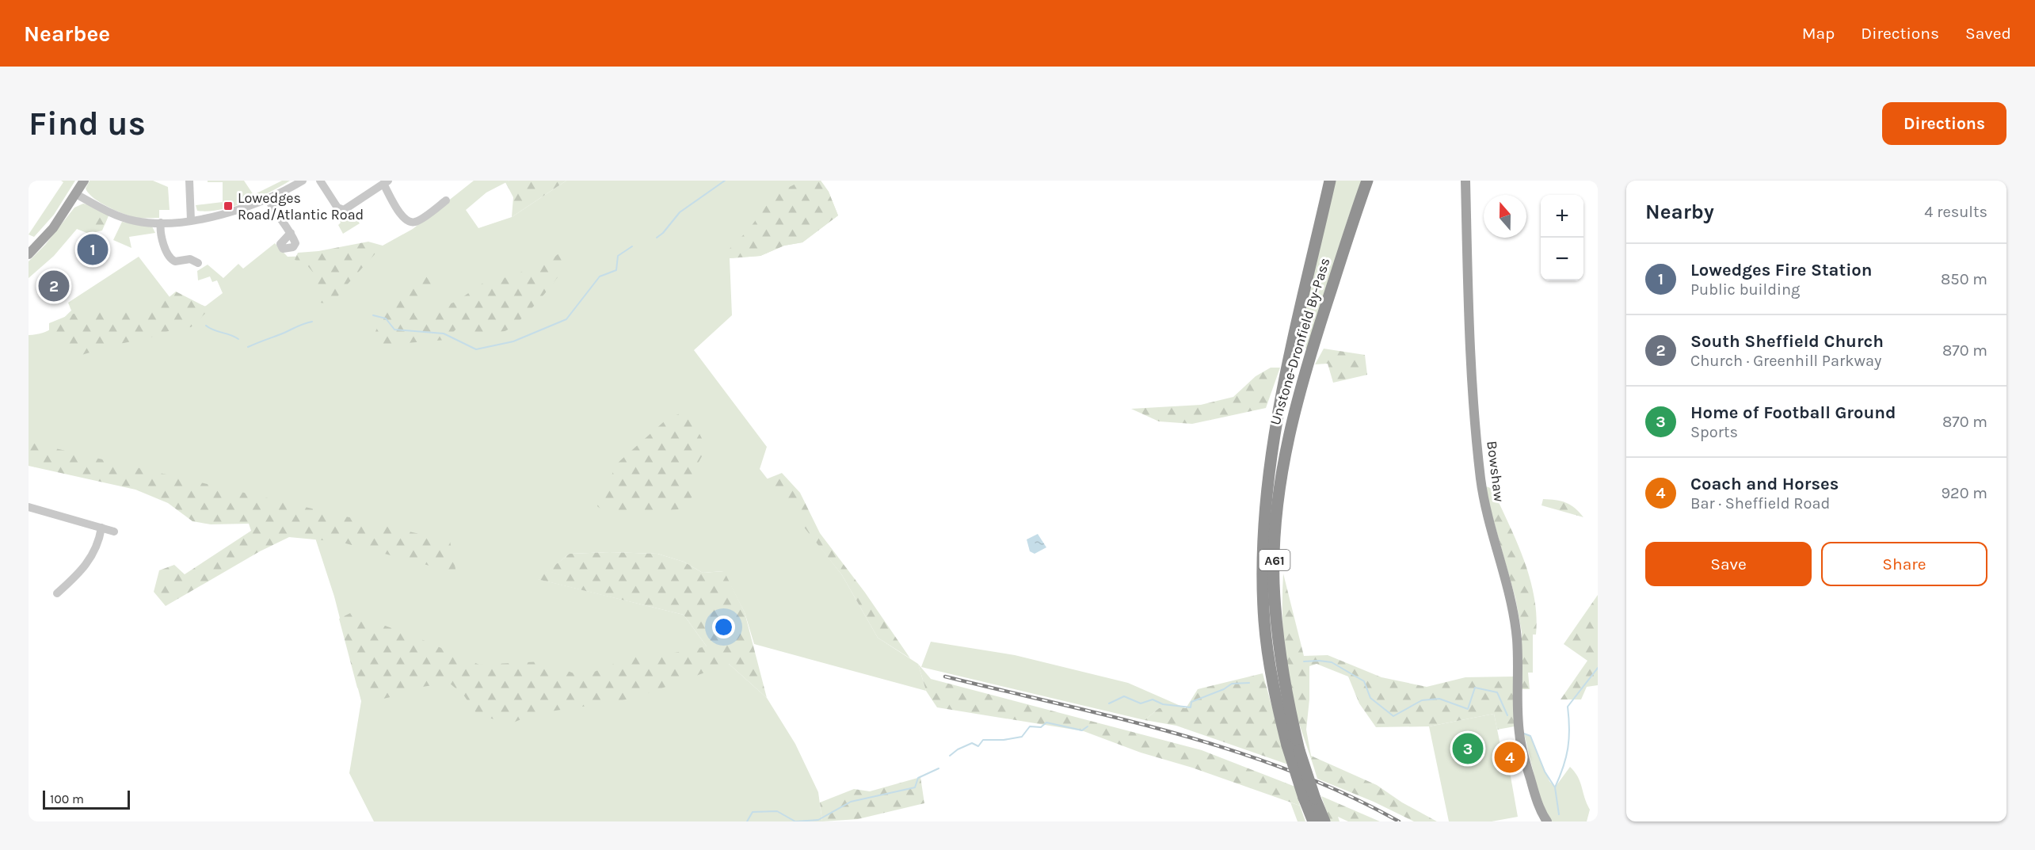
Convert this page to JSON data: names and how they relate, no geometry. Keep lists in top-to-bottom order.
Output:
{
  "streets": {
    "highway": ["Unstone-Dronfield By-Pass", "A61"],
    "main road": ["Bowshaw"]
  },
  "places": {
    "transit": ["Lowedges Road/Atlantic Road"]
  },
  "scale_bar": "100 m",
  "north": "top",
  "page": {
    "header": "Nearbee",
    "nav": ["Map", "Directions", "Saved"],
    "buttons": [
      "Directions",
      ["Save", "Share"]
    ],
    "title": "Find us",
    "heading": ["Nearby", "4 results"],
    "map_buttons": ["+", "−"],
    "pins": [
      "1",
      "2",
      "3",
      "4"
    ],
    "list": [
      {
        "mark": "1",
        "name": "Lowedges Fire Station",
        "note": "Public building",
        "value": "850 m"
      },
      {
        "mark": "2",
        "name": "South Sheffield Church",
        "note": "Church · Greenhill Parkway",
        "value": "870 m"
      },
      {
        "mark": "3",
        "name": "Home of Football Ground",
        "note": "Sports",
        "value": "870 m"
      },
      {
        "mark": "4",
        "name": "Coach and Horses",
        "note": "Bar · Sheffield Road",
        "value": "920 m"
      }
    ],
    "scale": "100 m"
  }
}
